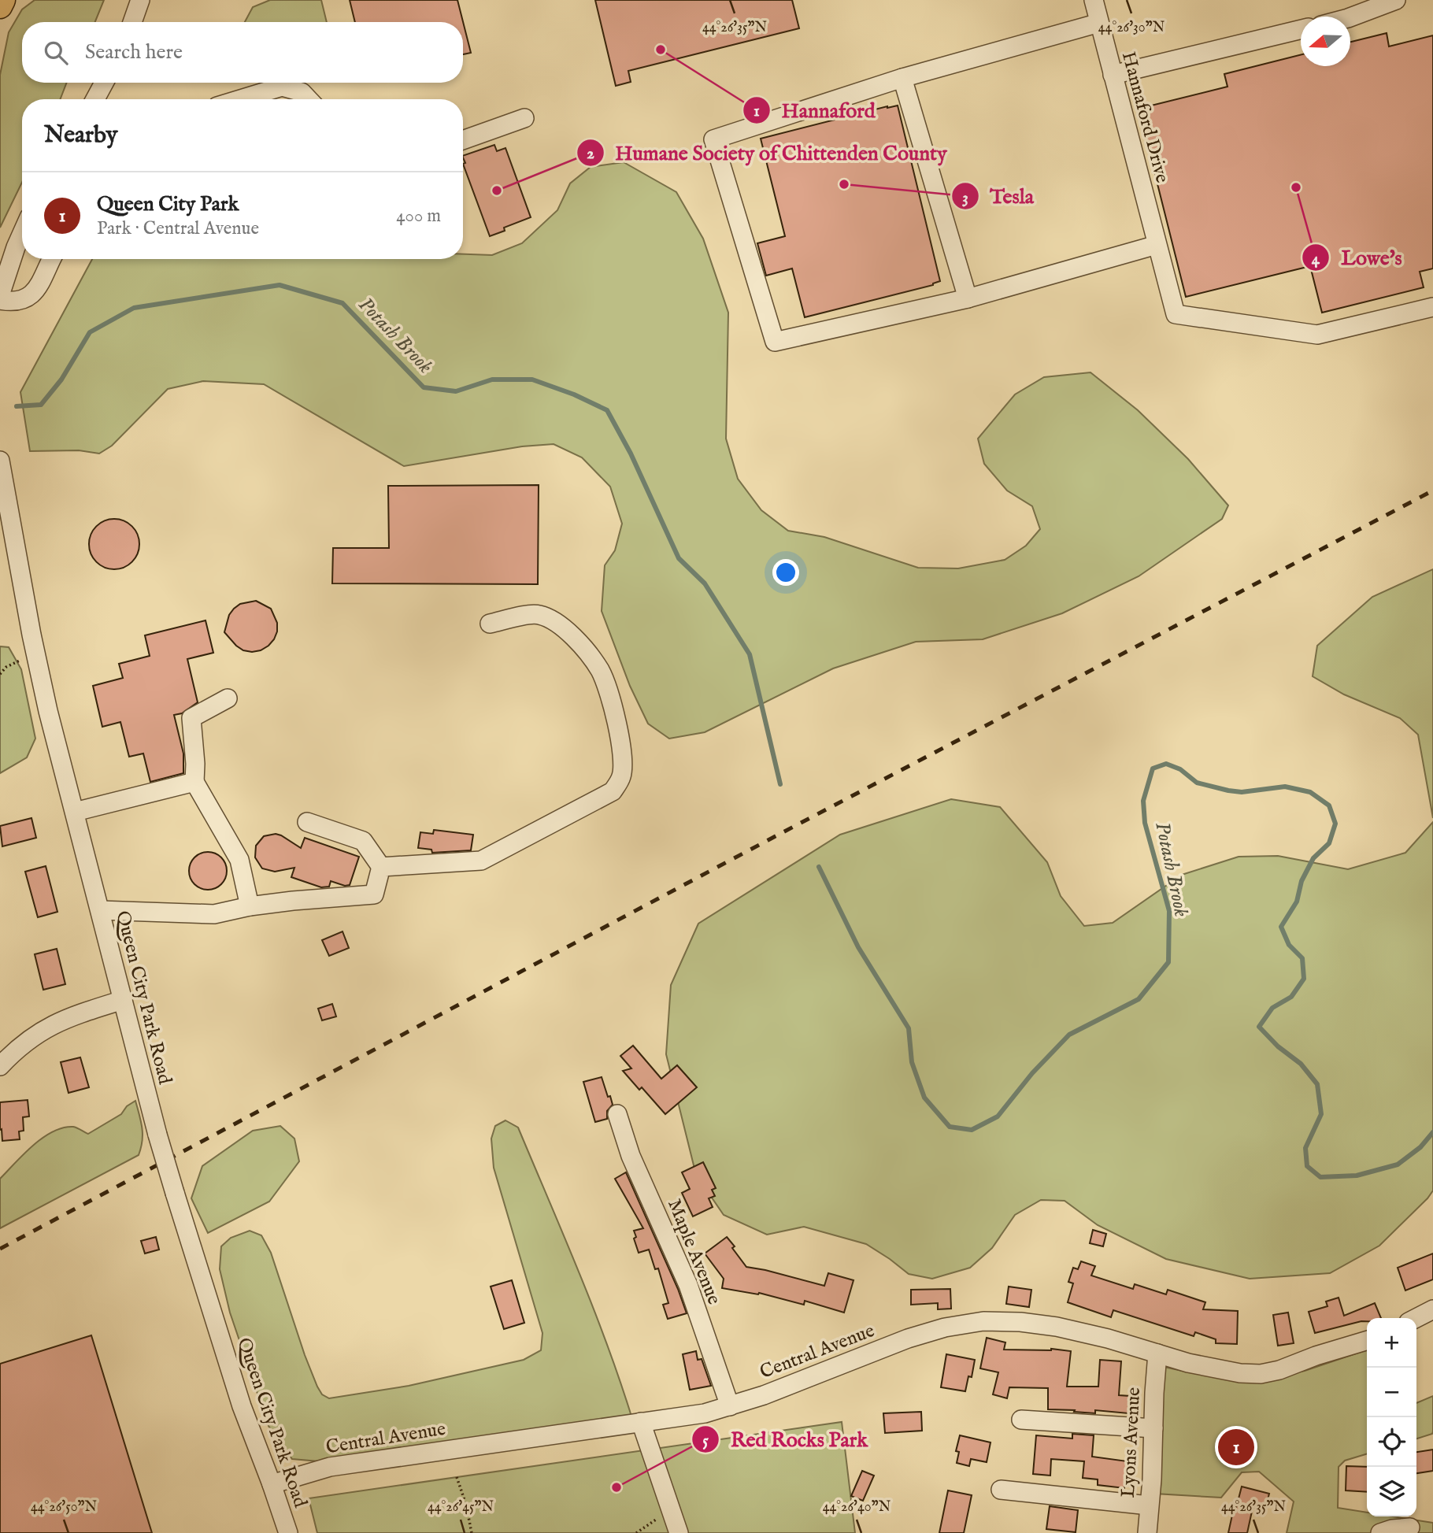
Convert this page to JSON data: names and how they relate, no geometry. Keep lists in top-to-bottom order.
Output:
{
  "streets": {
    "street": [
      "Hannaford Drive",
      "Queen City Park Road",
      "Maple Avenue",
      "Central Avenue",
      "Lyons Avenue"
    ]
  },
  "crossings": [
    ["Queen City Park Road", "Central Avenue"],
    ["Maple Avenue", "Central Avenue"],
    ["Central Avenue", "Lyons Avenue"]
  ],
  "water": ["Potash Brook"],
  "places": [
    "Hannaford",
    "Tesla",
    "Lowe's",
    "Humane Society of Chittenden County",
    "Red Rocks Park"
  ],
  "north": "left",
  "page": {
    "search": "Search here",
    "heading": "Nearby",
    "list": [
      {
        "mark": "1",
        "name": "Queen City Park",
        "note": "Park · Central Avenue",
        "value": "400 m"
      }
    ],
    "map_buttons": ["+", "−"],
    "pins": "1"
  },
  "coordinates": [
    "44°26'35\"N",
    "44°26'30\"N",
    "44°26'50\"N",
    "44°26'45\"N",
    "44°26'40\"N"
  ]
}
